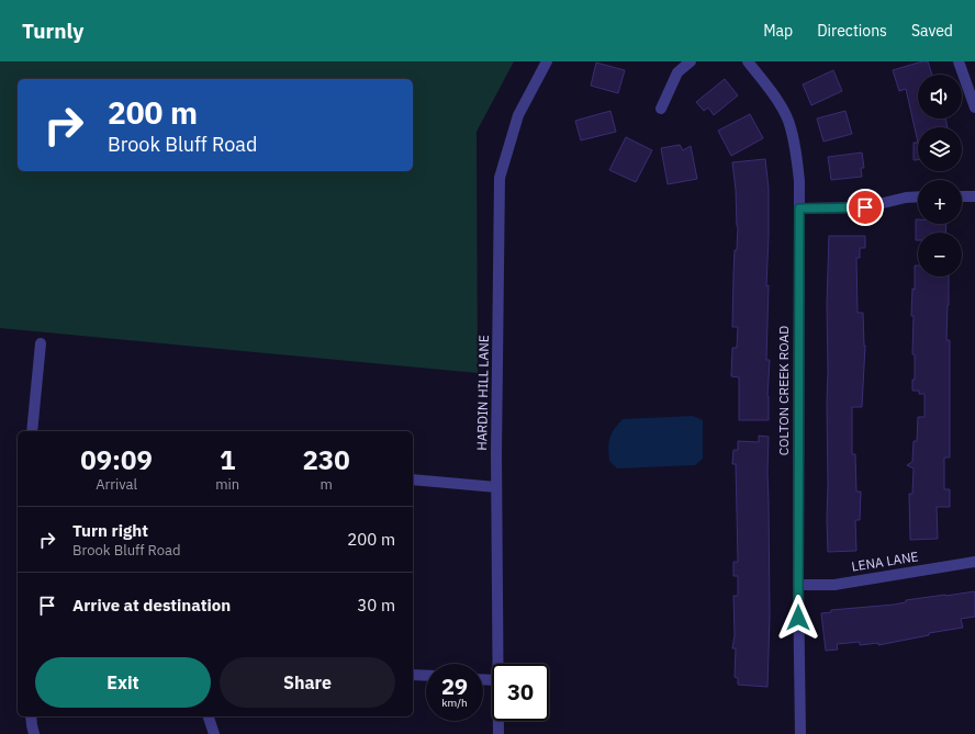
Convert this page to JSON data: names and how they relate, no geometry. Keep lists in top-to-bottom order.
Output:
{
  "streets": {
    "street": ["COLTON CREEK ROAD", "HARDIN HILL LANE", "LENA LANE"]
  },
  "crossings": [
    ["COLTON CREEK ROAD", "LENA LANE"]
  ],
  "page": {
    "header": "Turnly",
    "nav": ["Map", "Directions", "Saved"],
    "map_buttons": ["+", "−"],
    "turn": ["200 m", "Brook Bluff Road"],
    "eta": [
      "09:09",
      "Arrival",
      "1",
      "min",
      "230",
      "m"
    ],
    "list": [
      {
        "name": "Turn right",
        "note": "Brook Bluff Road",
        "value": "200 m"
      },
      {
        "name": "Arrive at destination",
        "value": "30 m"
      }
    ],
    "buttons": ["Exit", "Share"],
    "speed": "29 km/h",
    "limit": "30"
  }
}
